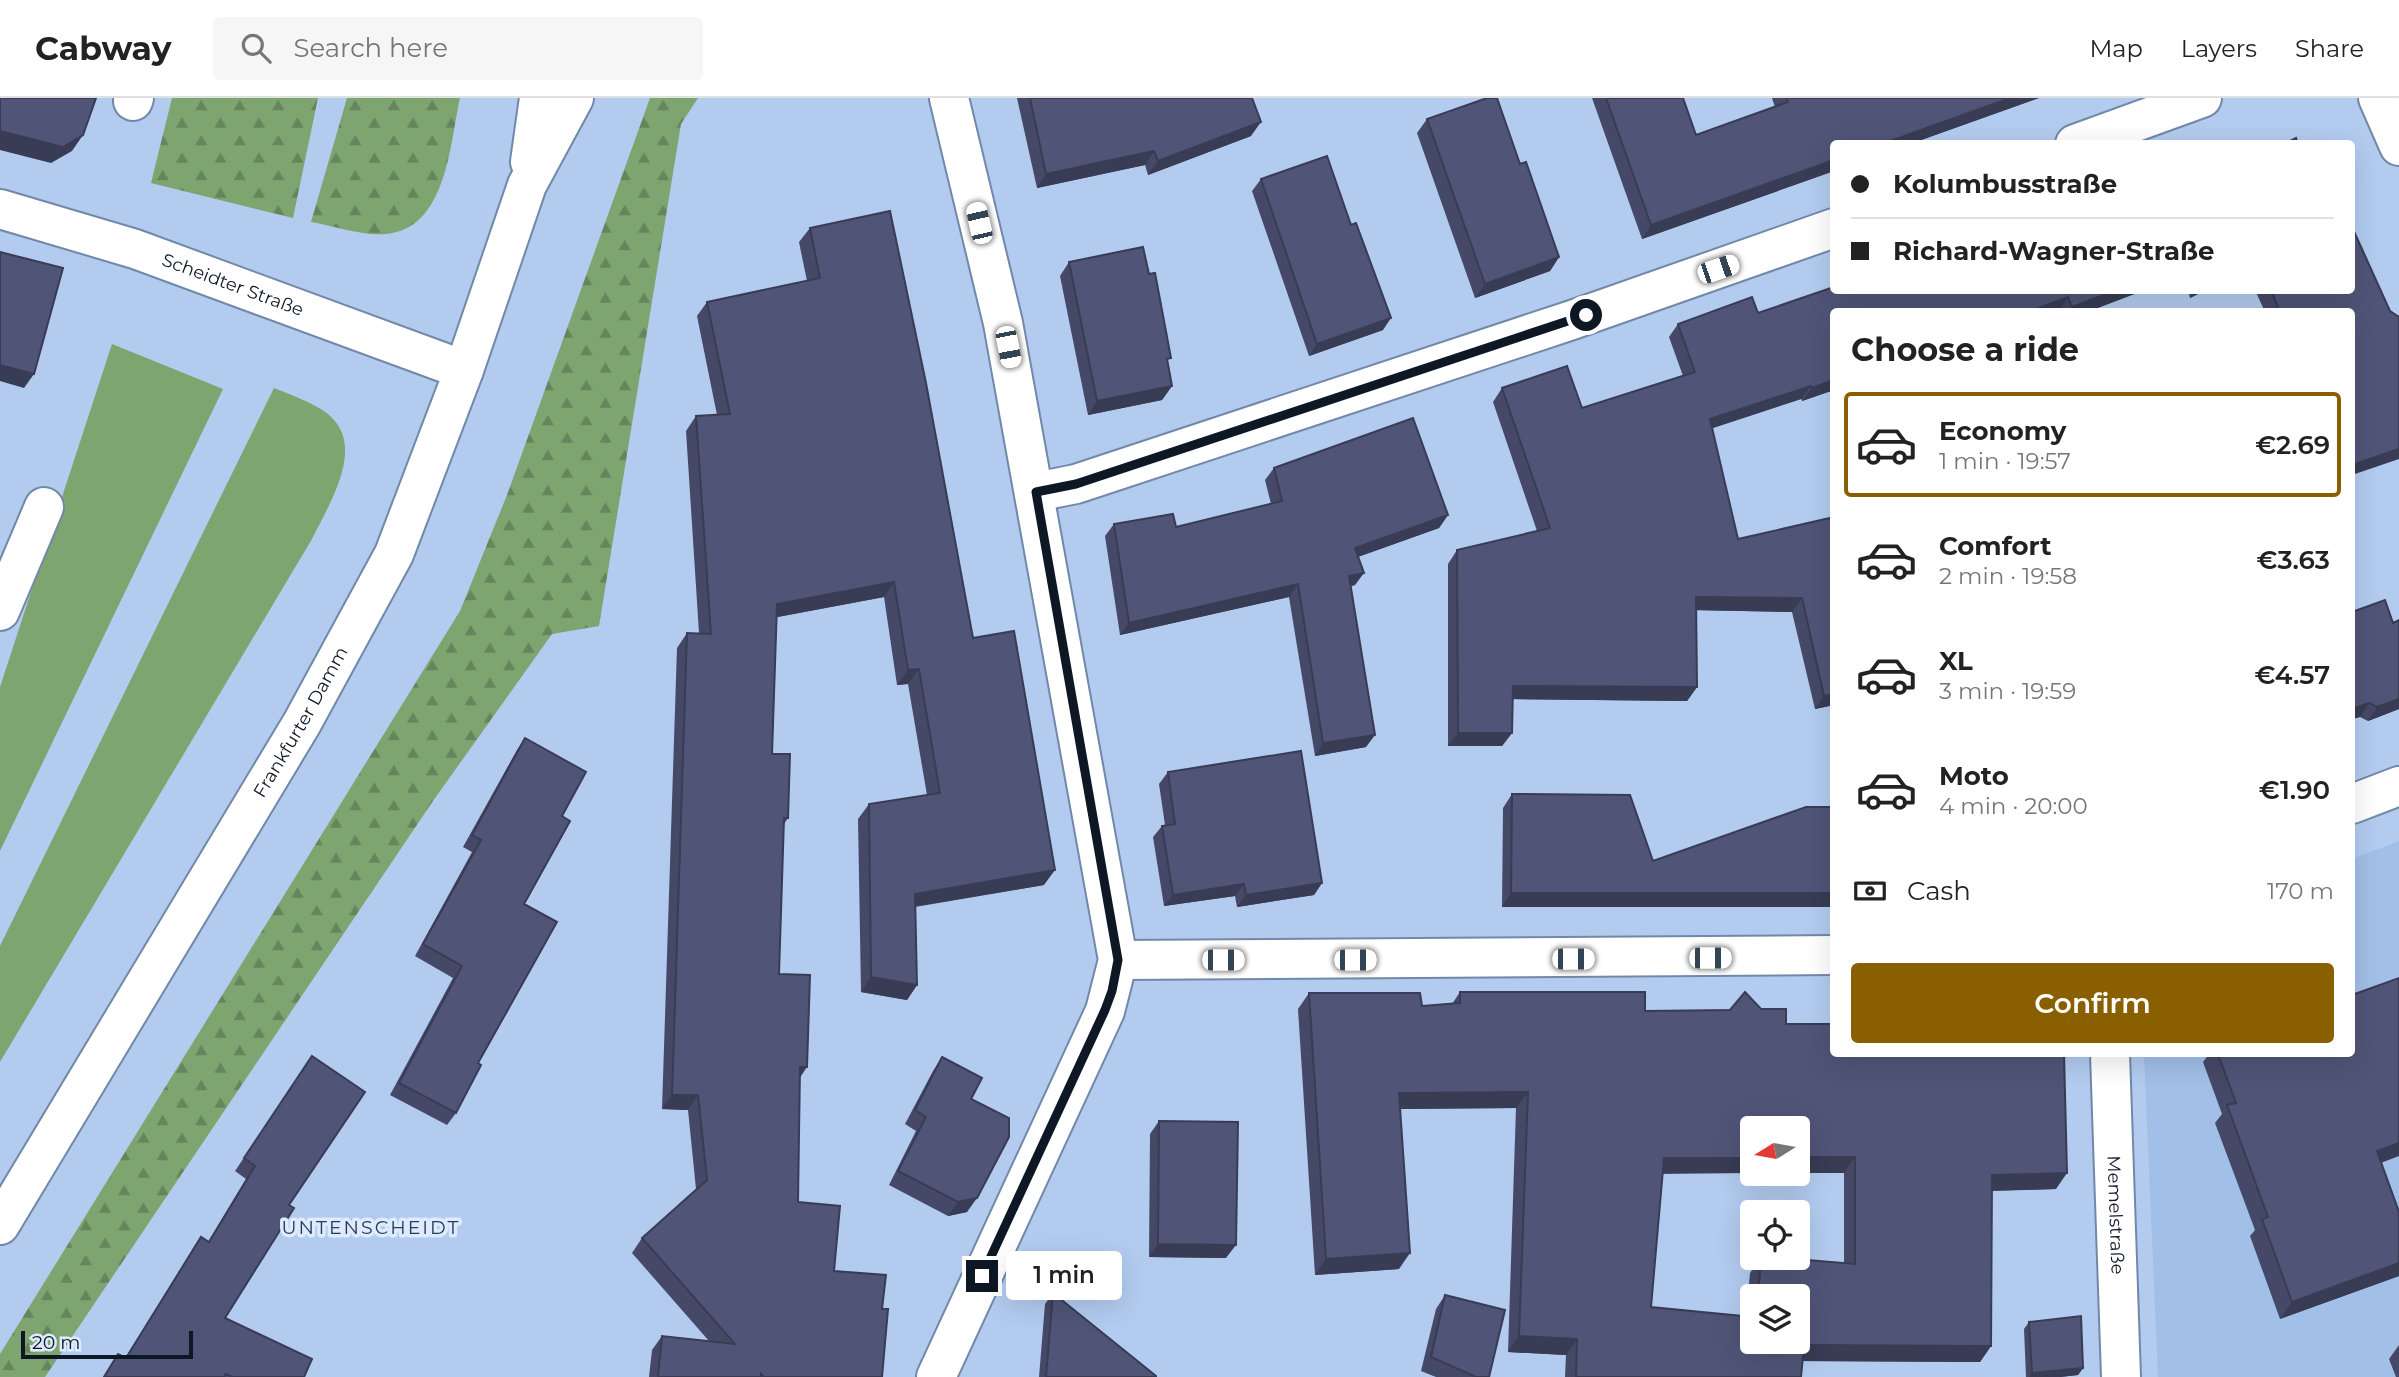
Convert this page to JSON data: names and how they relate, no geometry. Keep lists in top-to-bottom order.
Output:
{
  "streets": {
    "street": ["Scheidter Straße", "Frankfurter Damm", "Memelstraße"]
  },
  "crossings": [
    ["Scheidter Straße", "Frankfurter Damm"]
  ],
  "districts": ["UNTENSCHEIDT"],
  "scale_bar": "20 m",
  "north": "left",
  "page": {
    "header": "Cabway",
    "search": "Search here",
    "nav": ["Map", "Layers", "Share"],
    "banner": ["Kolumbusstraße", "Richard-Wagner-Straße"],
    "heading": "Choose a ride",
    "list": [
      {
        "name": "Economy",
        "note": "1 min · 19:57",
        "value": "€2.69"
      },
      {
        "name": "Comfort",
        "note": "2 min · 19:58",
        "value": "€3.63"
      },
      {
        "name": "XL",
        "note": "3 min · 19:59",
        "value": "€4.57"
      },
      {
        "name": "Moto",
        "note": "4 min · 20:00",
        "value": "€1.90"
      }
    ],
    "pay": ["Cash", "170 m"],
    "buttons": "Confirm",
    "bubble": "1 min",
    "scale": "20 m"
  }
}
